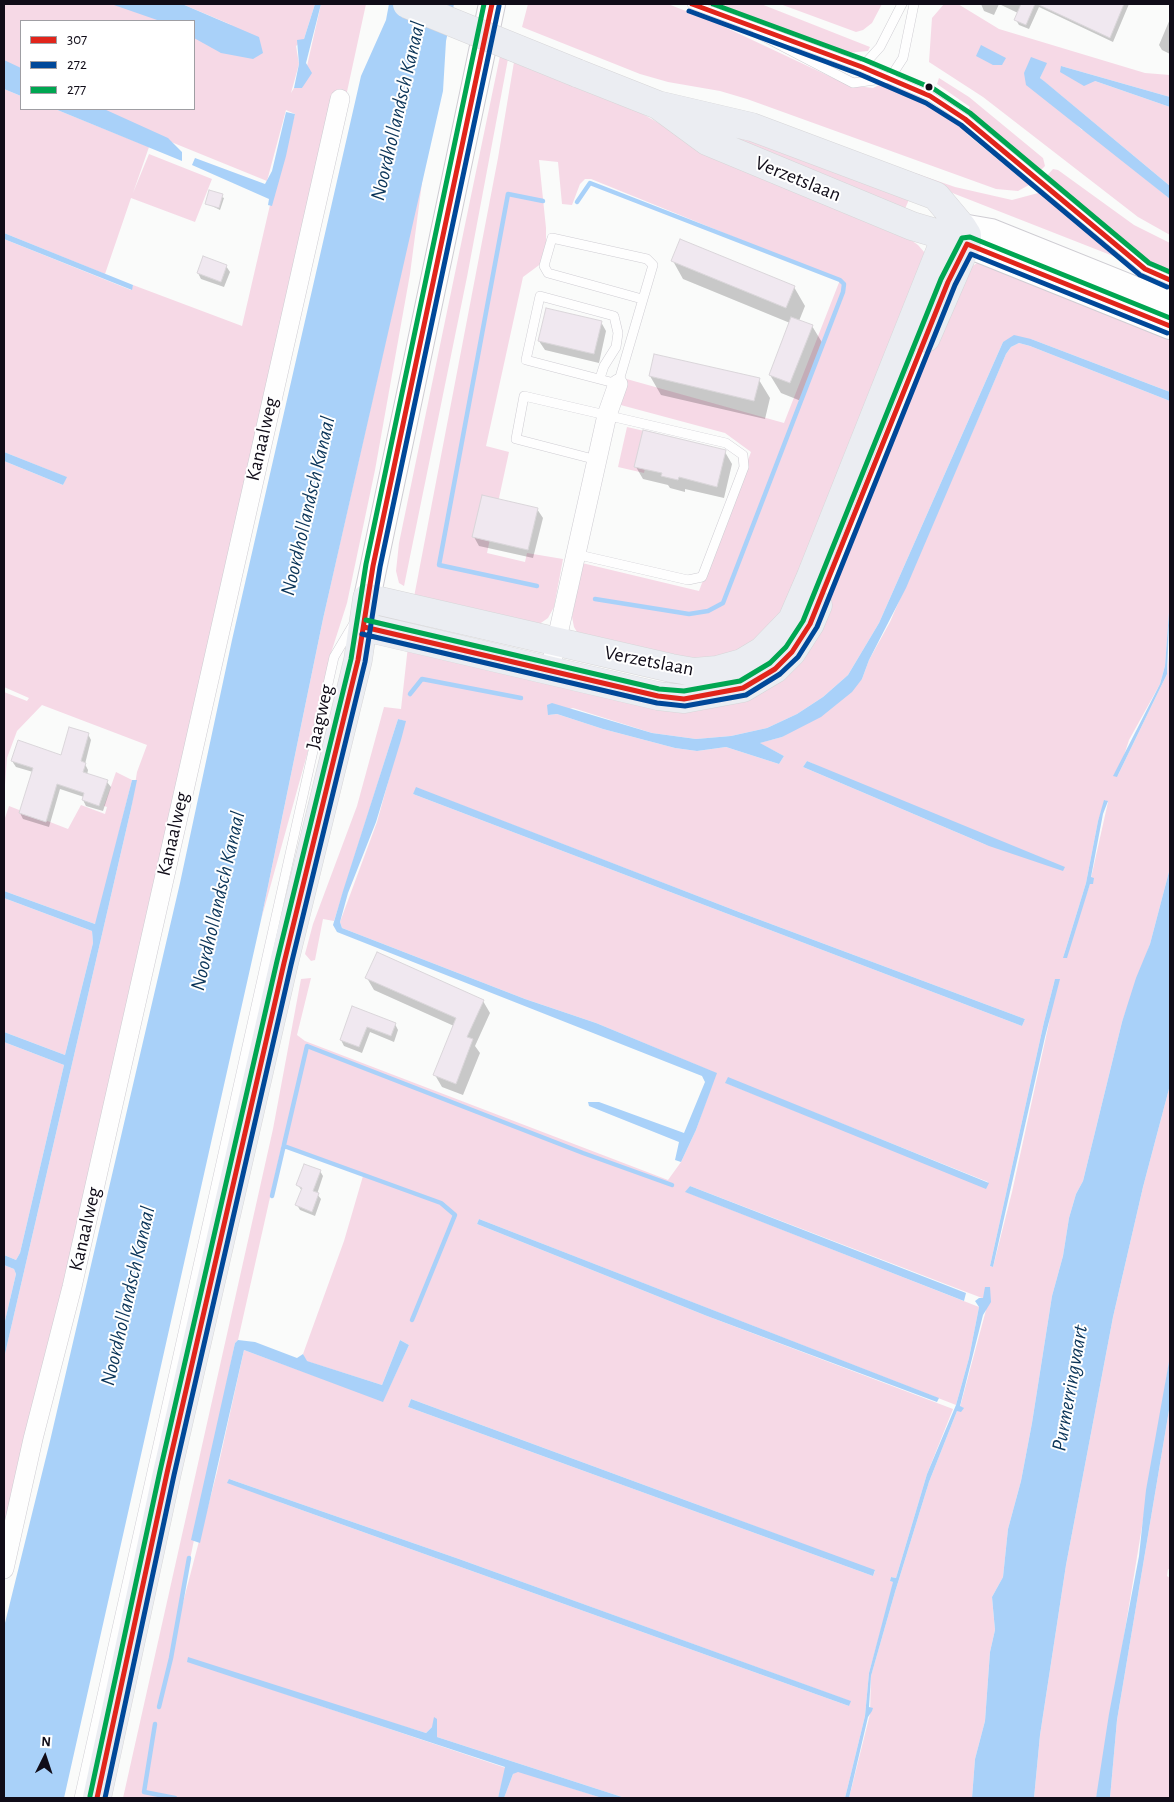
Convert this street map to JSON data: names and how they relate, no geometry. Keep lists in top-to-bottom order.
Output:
{
  "streets": {
    "main road": ["Verzetslaan", "Jaagweg"],
    "street": ["Kanaalweg"]
  },
  "crossings": [
    ["Verzetslaan", "Jaagweg"]
  ],
  "water": ["Noordhollandsch Kanaal", "Purmerringvaart"],
  "lines": ["transit line 307", "transit line 277", "transit line 272"],
  "legend": ["307", "272", "277"],
  "north": "top"
}
